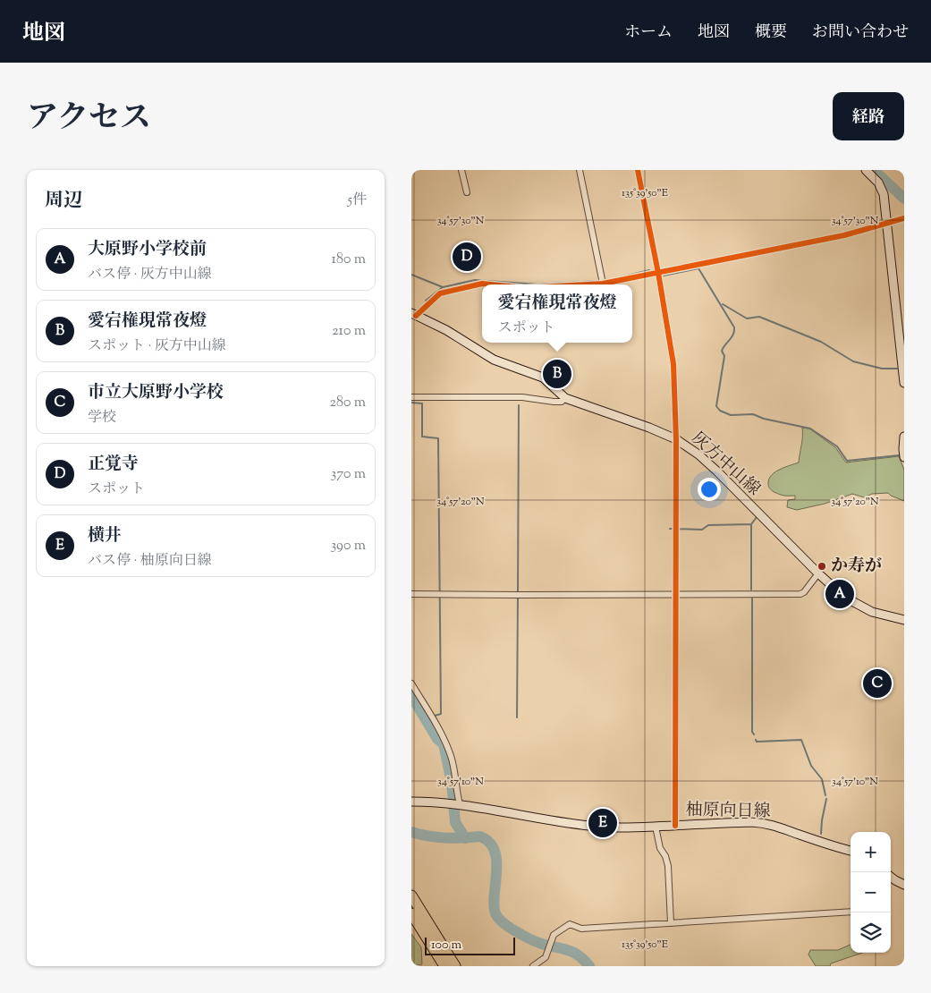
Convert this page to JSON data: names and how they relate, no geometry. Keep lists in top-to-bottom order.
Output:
{
  "streets": {
    "main road": ["灰方中山線", "柚原向日線"]
  },
  "places": ["か寿が"],
  "scale_bar": "100 m",
  "page": {
    "header": "地図",
    "nav": [
      "ホーム",
      "地図",
      "概要",
      "お問い合わせ"
    ],
    "title": "アクセス",
    "buttons": "経路",
    "heading": ["周辺", "5件"],
    "list": [
      {
        "mark": "A",
        "name": "大原野小学校前",
        "note": "バス停 · 灰方中山線",
        "value": "180 m"
      },
      {
        "mark": "B",
        "name": "愛宕権現常夜燈",
        "note": "スポット · 灰方中山線",
        "value": "210 m"
      },
      {
        "mark": "C",
        "name": "市立大原野小学校",
        "note": "学校",
        "value": "280 m"
      },
      {
        "mark": "D",
        "name": "正覚寺",
        "note": "スポット",
        "value": "370 m"
      },
      {
        "mark": "E",
        "name": "横井",
        "note": "バス停 · 柚原向日線",
        "value": "390 m"
      }
    ],
    "pins": [
      "D",
      "B",
      "A",
      "C",
      "E"
    ],
    "popup": ["愛宕権現常夜燈", "スポット"],
    "map_buttons": ["+", "−"],
    "scale": "100 m"
  },
  "coordinates": [
    "135°39'50\"E",
    "34°57'30\"N",
    "34°57'20\"N",
    "34°57'10\"N"
  ]
}
